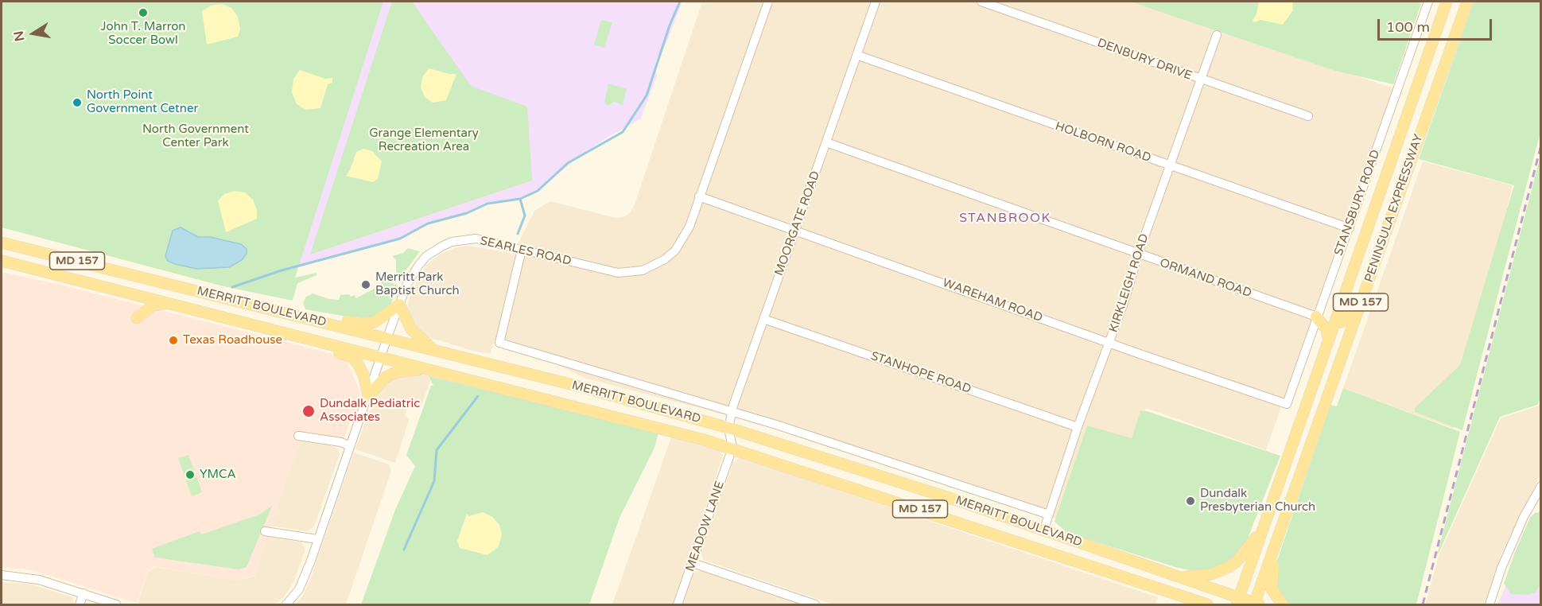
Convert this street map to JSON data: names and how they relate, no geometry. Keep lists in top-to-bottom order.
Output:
{
  "streets": {
    "main road": ["PENINSULA EXPRESSWAY", "MD 157", "MERRITT BOULEVARD"],
    "street": [
      "DENBURY DRIVE",
      "HOLBORN ROAD",
      "STANSBURY ROAD",
      "MOORGATE ROAD",
      "SEARLES ROAD",
      "ORMAND ROAD",
      "KIRKLEIGH ROAD",
      "WAREHAM ROAD",
      "STANHOPE ROAD",
      "MEADOW LANE"
    ]
  },
  "crossings": [
    ["DENBURY DRIVE", "KIRKLEIGH ROAD"],
    ["HOLBORN ROAD", "STANSBURY ROAD"],
    ["HOLBORN ROAD", "MOORGATE ROAD"],
    ["HOLBORN ROAD", "KIRKLEIGH ROAD"],
    ["STANSBURY ROAD", "ORMAND ROAD"],
    ["STANSBURY ROAD", "WAREHAM ROAD"],
    ["PENINSULA EXPRESSWAY", "MD 157"],
    ["PENINSULA EXPRESSWAY", "MERRITT BOULEVARD"],
    ["MOORGATE ROAD", "ORMAND ROAD"],
    ["MOORGATE ROAD", "WAREHAM ROAD"],
    ["MOORGATE ROAD", "MERRITT BOULEVARD"],
    ["MOORGATE ROAD", "STANHOPE ROAD"],
    ["MOORGATE ROAD", "MEADOW LANE"],
    ["SEARLES ROAD", "WAREHAM ROAD"],
    ["SEARLES ROAD", "MERRITT BOULEVARD"],
    ["MD 157", "MERRITT BOULEVARD"],
    ["ORMAND ROAD", "KIRKLEIGH ROAD"],
    ["KIRKLEIGH ROAD", "WAREHAM ROAD"],
    ["KIRKLEIGH ROAD", "MERRITT BOULEVARD"],
    ["KIRKLEIGH ROAD", "STANHOPE ROAD"],
    ["MERRITT BOULEVARD", "MEADOW LANE"]
  ],
  "districts": ["STANBROOK"],
  "parks": ["North Government Center Park", "Grange Elementary Recreation Area"],
  "places": [
    "John T. Marron Soccer Bowl",
    "North Point Government Cetner",
    "Merritt Park Baptist Church",
    "Texas Roadhouse",
    "Dundalk Pediatric Associates",
    "YMCA",
    "Dundalk Presbyterian Church"
  ],
  "scale_bar": "100 m",
  "north": "left"
}
